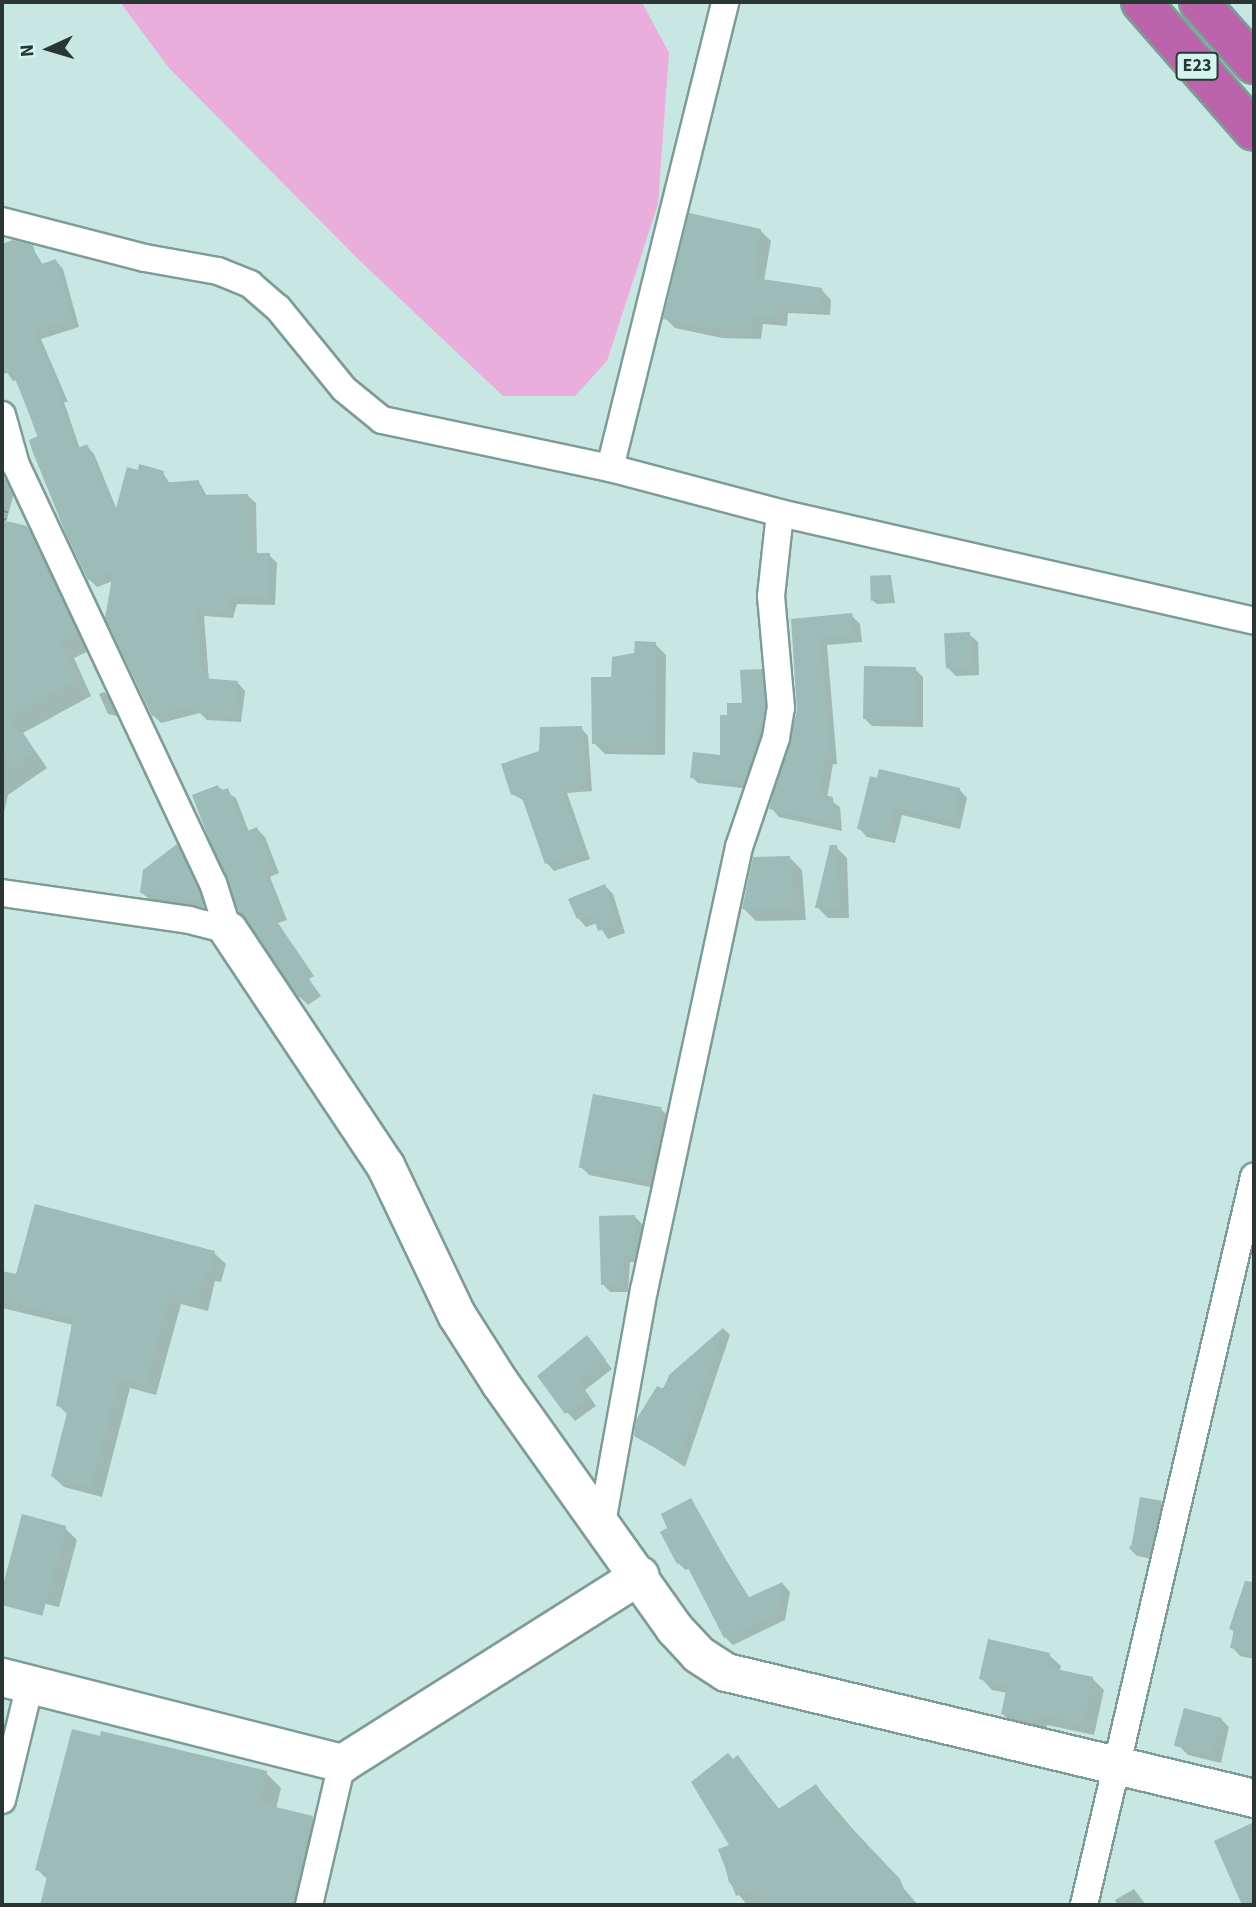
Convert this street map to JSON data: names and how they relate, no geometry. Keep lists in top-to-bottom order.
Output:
{
  "streets": {
    "highway": ["E23"]
  },
  "north": "left"
}
